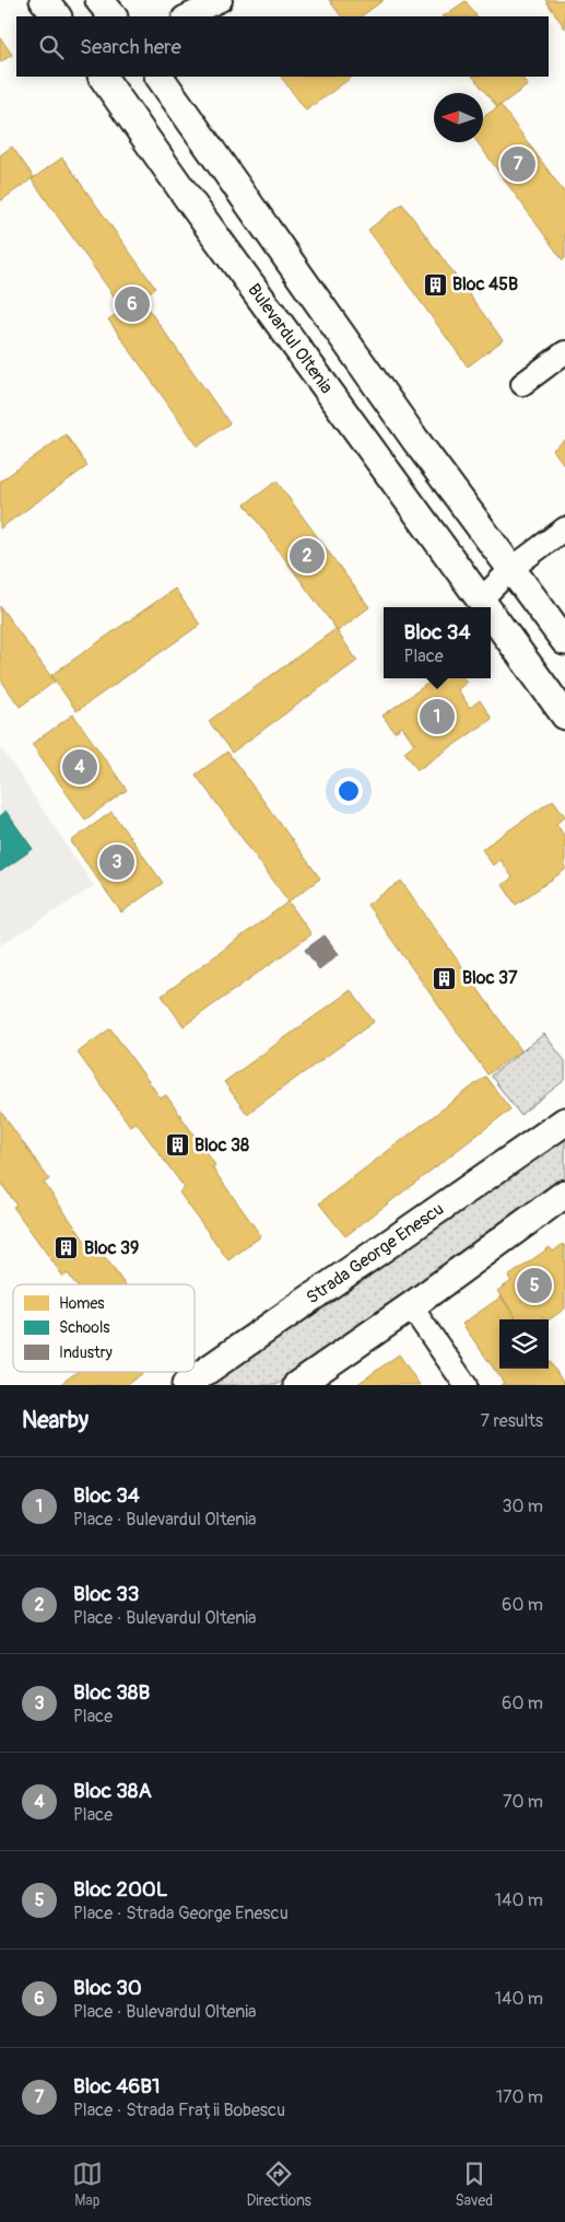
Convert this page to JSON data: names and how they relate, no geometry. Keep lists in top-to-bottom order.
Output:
{
  "streets": {
    "street": ["Bulevardul Oltenia", "Strada George Enescu"]
  },
  "places": {
    "building": [
      "Bloc 45B",
      "Bloc 37",
      "Bloc 38",
      "Bloc 39"
    ]
  },
  "legend": ["Homes", "Schools", "Industry"],
  "north": "left",
  "page": {
    "search": "Search here",
    "pins": [
      "7",
      "6",
      "2",
      "1",
      "4",
      "3",
      "5"
    ],
    "popup": ["Bloc 34", "Place"],
    "heading": ["Nearby", "7 results"],
    "list": [
      {
        "mark": "1",
        "name": "Bloc 34",
        "note": "Place · Bulevardul Oltenia",
        "value": "30 m"
      },
      {
        "mark": "2",
        "name": "Bloc 33",
        "note": "Place · Bulevardul Oltenia",
        "value": "60 m"
      },
      {
        "mark": "3",
        "name": "Bloc 38B",
        "note": "Place",
        "value": "60 m"
      },
      {
        "mark": "4",
        "name": "Bloc 38A",
        "note": "Place",
        "value": "70 m"
      },
      {
        "mark": "5",
        "name": "Bloc 200L",
        "note": "Place · Strada George Enescu",
        "value": "140 m"
      },
      {
        "mark": "6",
        "name": "Bloc 30",
        "note": "Place · Bulevardul Oltenia",
        "value": "140 m"
      },
      {
        "mark": "7",
        "name": "Bloc 46B1",
        "note": "Place · Strada Frații Bobescu",
        "value": "170 m"
      }
    ],
    "nav": ["Map", "Directions", "Saved"]
  }
}
